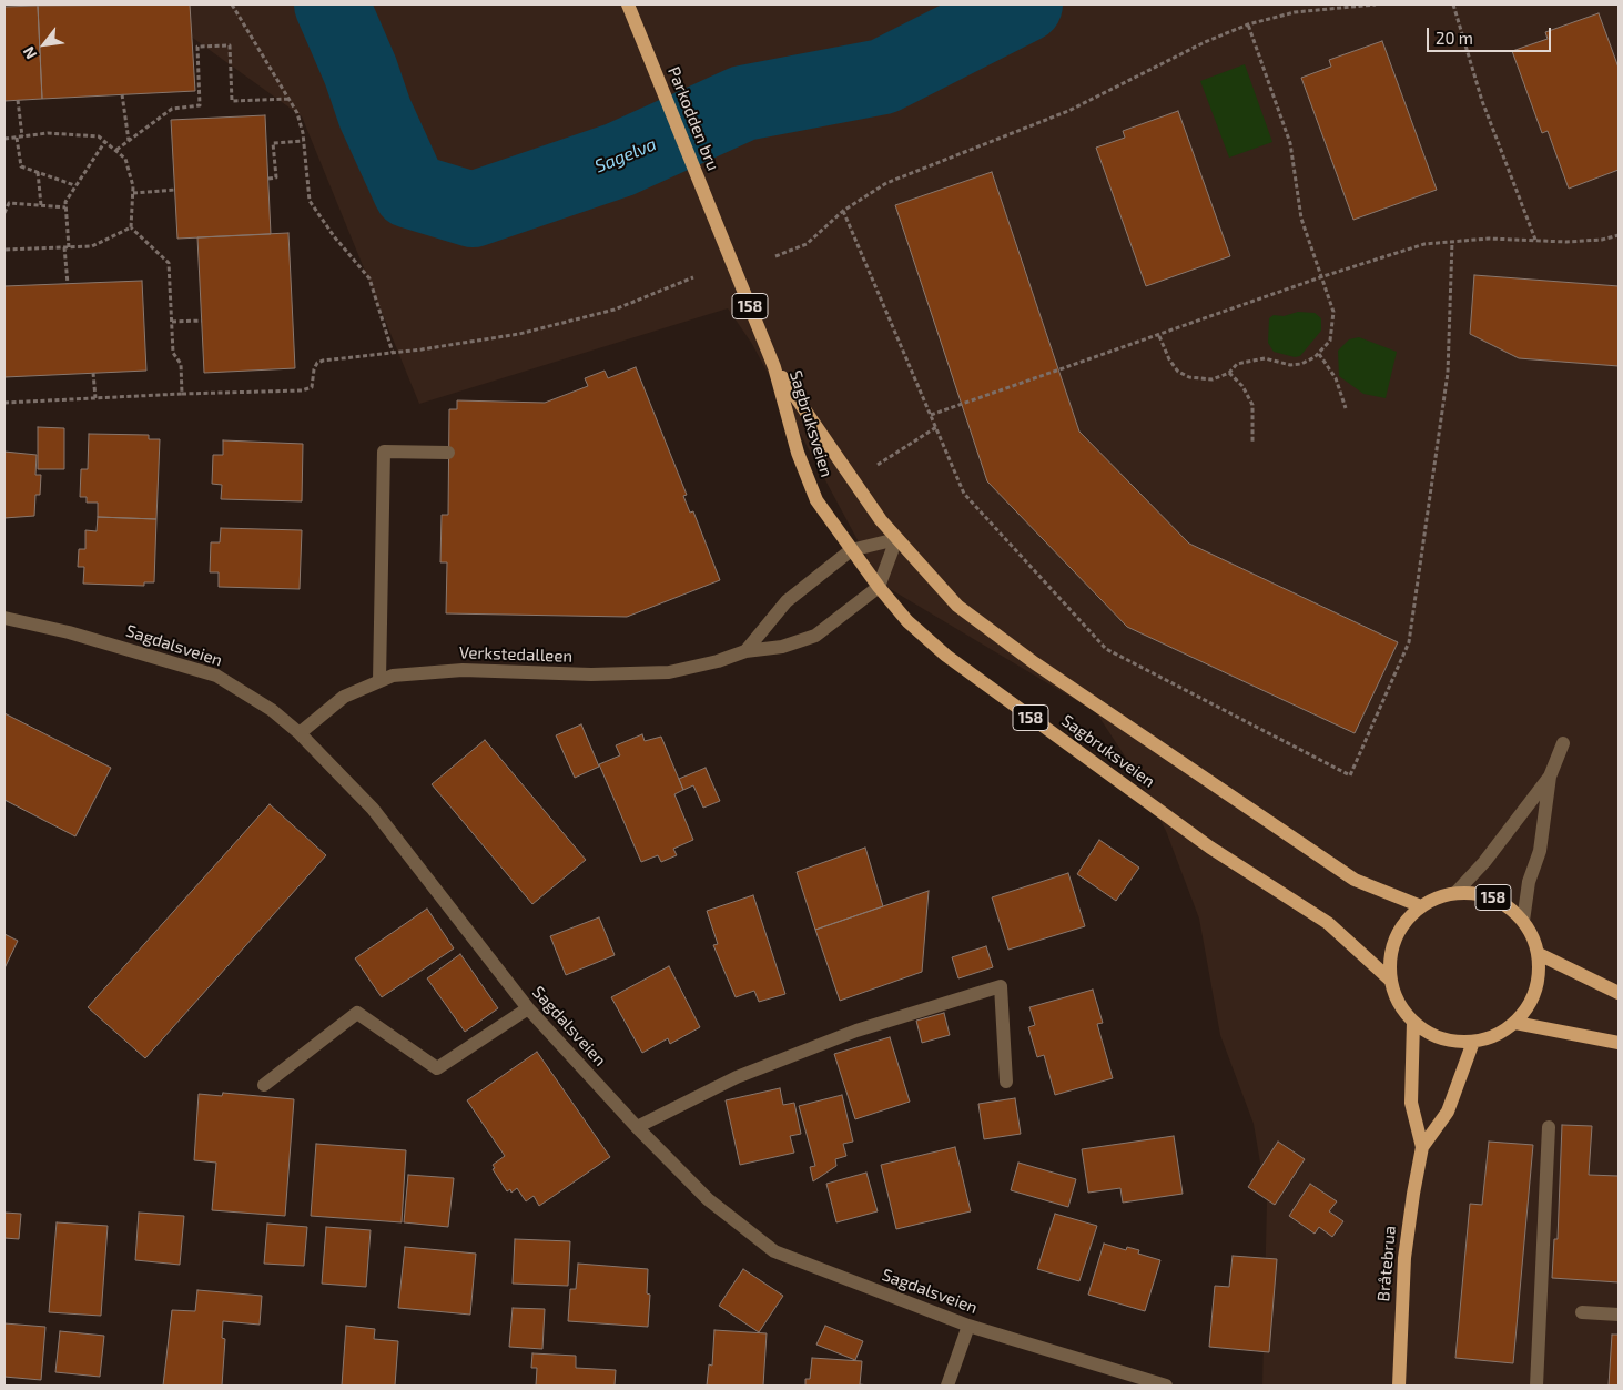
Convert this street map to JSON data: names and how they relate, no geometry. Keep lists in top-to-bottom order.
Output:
{
  "streets": {
    "main road": [
      "Parkodden bru",
      "158",
      "Sagbruksveien",
      "Bråtebrua"
    ],
    "street": ["Sagdalsveien", "Verkstedalleen"]
  },
  "crossings": [
    ["Parkodden bru", "Sagbruksveien"],
    ["158", "Sagbruksveien"],
    ["158", "Bråtebrua"],
    ["Sagbruksveien", "Verkstedalleen"],
    ["Sagbruksveien", "Bråtebrua"],
    ["Sagdalsveien", "Verkstedalleen"]
  ],
  "water": ["Sagelva"],
  "scale_bar": "20 m",
  "north": "bottom left"
}
